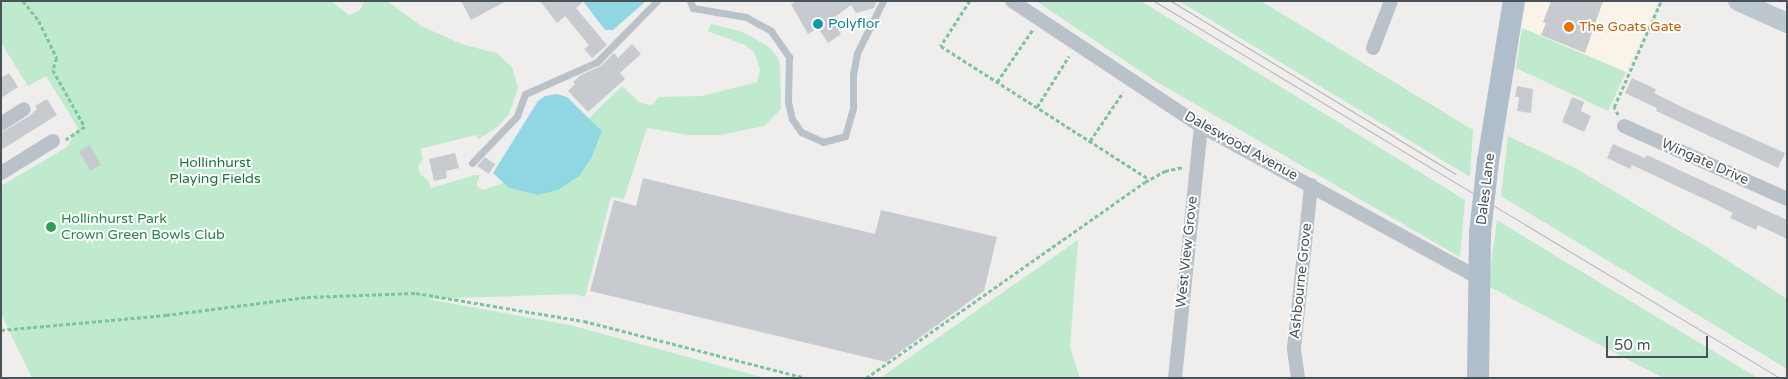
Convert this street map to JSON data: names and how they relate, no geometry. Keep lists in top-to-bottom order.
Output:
{
  "streets": {
    "main road": ["Dales Lane"],
    "street": [
      "Daleswood Avenue",
      "Wingate Drive",
      "West View Grove",
      "Ashbourne Grove"
    ]
  },
  "crossings": [
    ["Daleswood Avenue", "Dales Lane"],
    ["Daleswood Avenue", "West View Grove"],
    ["Daleswood Avenue", "Ashbourne Grove"]
  ],
  "parks": ["Hollinhurst Playing Fields"],
  "places": ["Polyflor", "The Goats Gate", "Hollinhurst Park Crown Green Bowls Club"],
  "scale_bar": "50 m"
}
